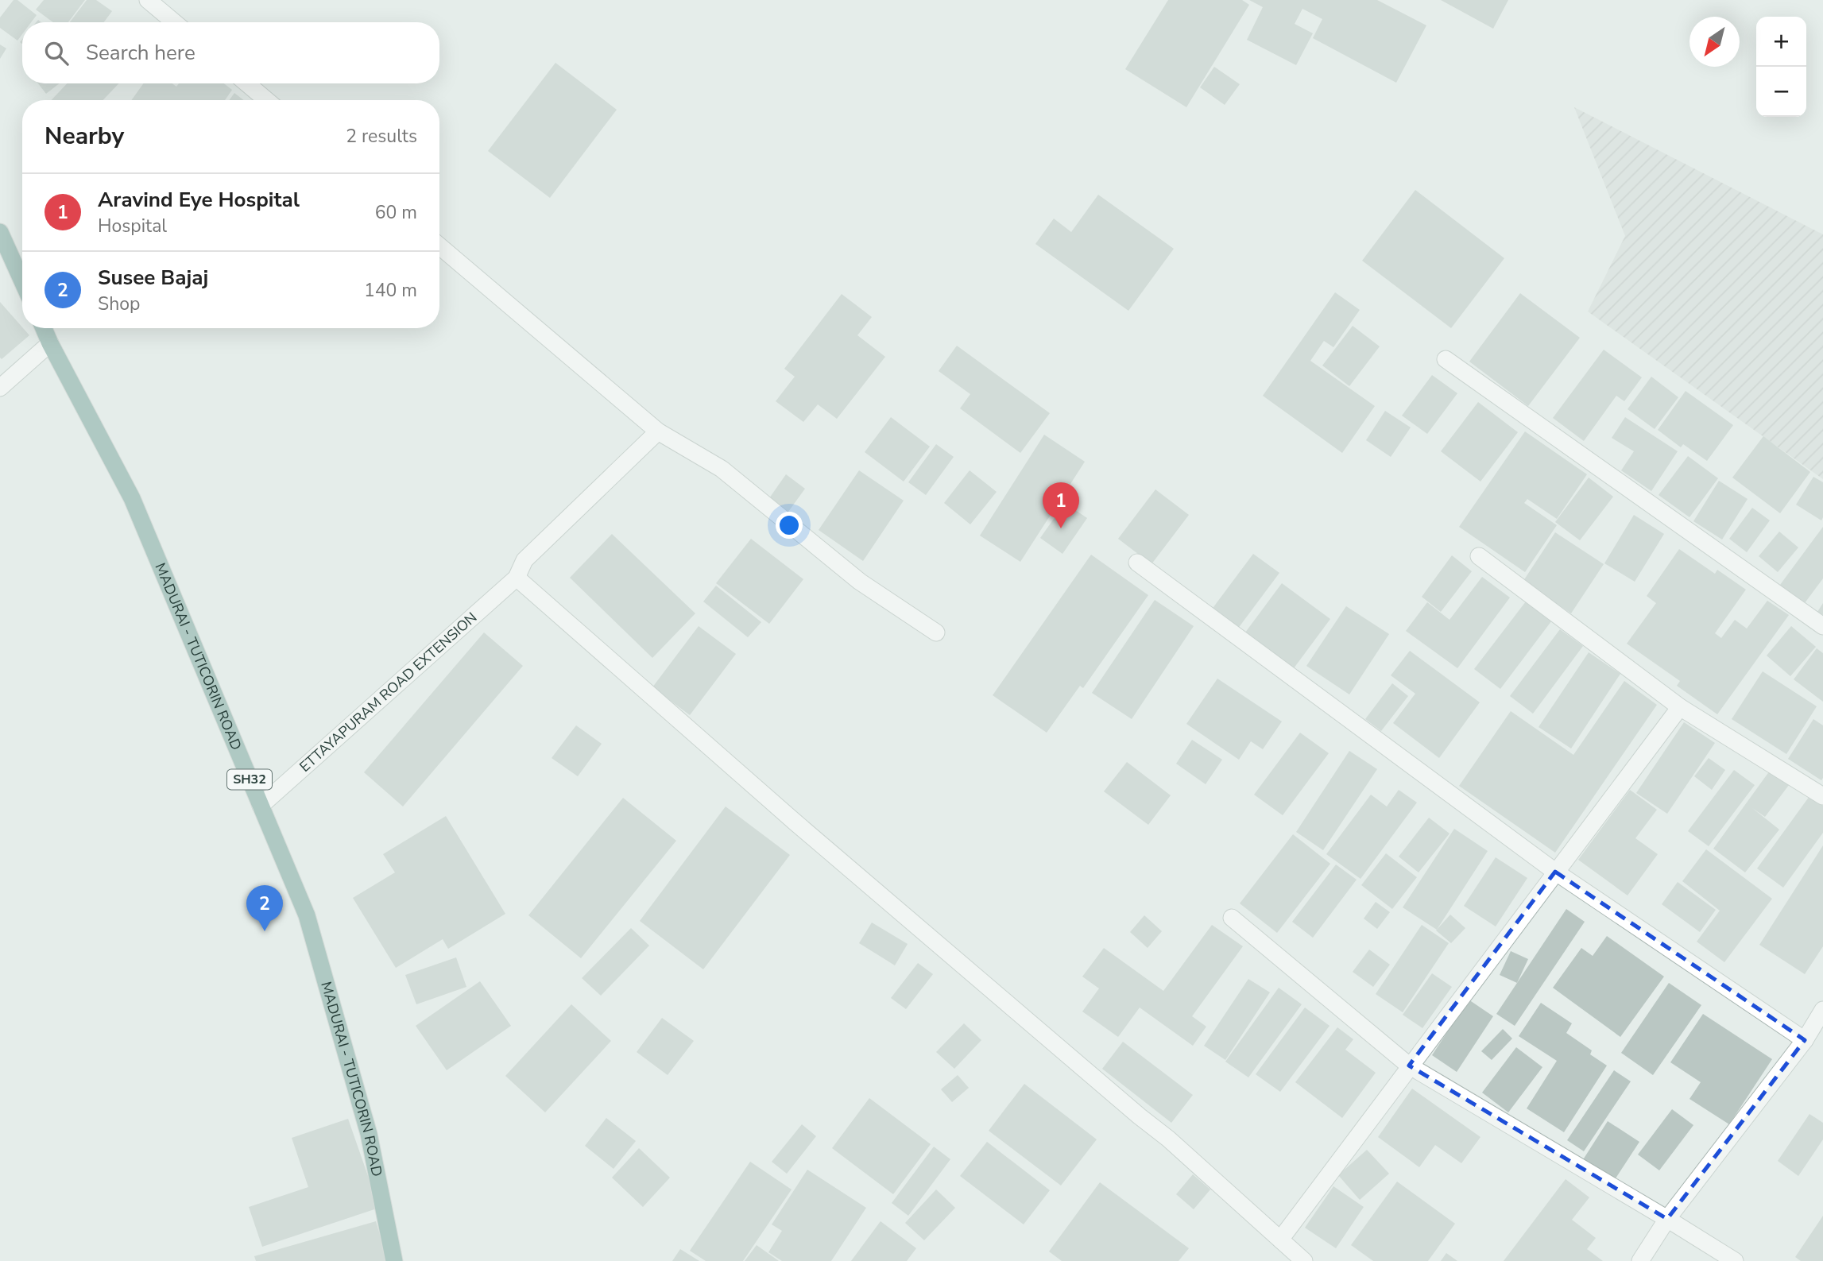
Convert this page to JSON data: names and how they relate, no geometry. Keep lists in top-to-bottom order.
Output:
{
  "streets": {
    "main road": ["MADURAI - TUTICORIN ROAD", "SH32"],
    "street": ["ETTAYAPURAM ROAD EXTENSION"]
  },
  "crossings": [
    ["MADURAI - TUTICORIN ROAD", "ETTAYAPURAM ROAD EXTENSION"]
  ],
  "north": "bottom left",
  "page": {
    "map_buttons": ["+", "−"],
    "search": "Search here",
    "heading": ["Nearby", "2 results"],
    "list": [
      {
        "mark": "1",
        "name": "Aravind Eye Hospital",
        "note": "Hospital",
        "value": "60 m"
      },
      {
        "mark": "2",
        "name": "Susee Bajaj",
        "note": "Shop",
        "value": "140 m"
      }
    ],
    "pins": ["1", "2"]
  }
}
